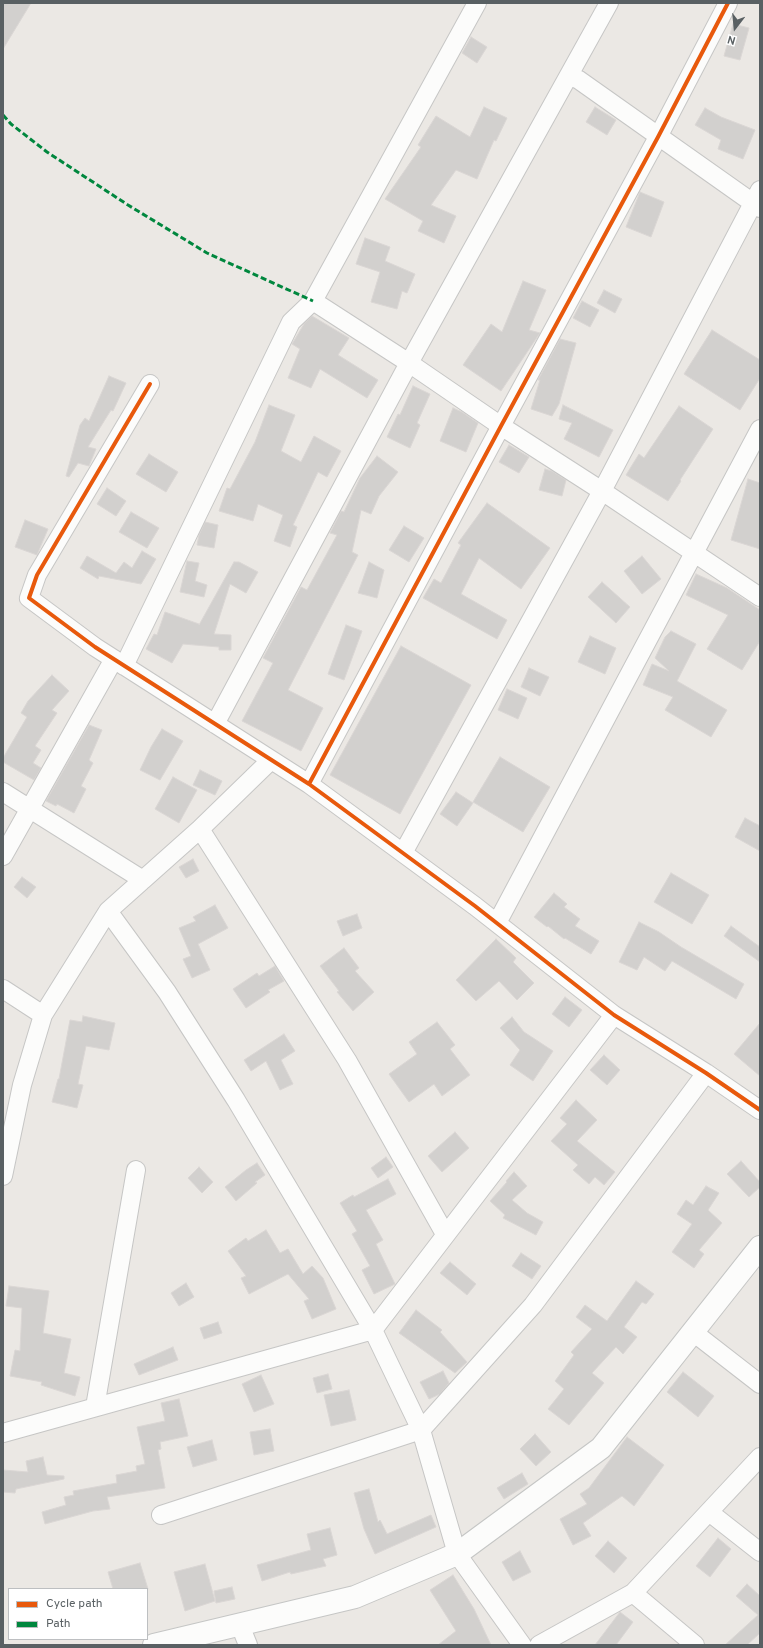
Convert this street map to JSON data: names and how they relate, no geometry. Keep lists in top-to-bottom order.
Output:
{
  "legend": ["Cycle path", "Path"],
  "north": "bottom"
}
